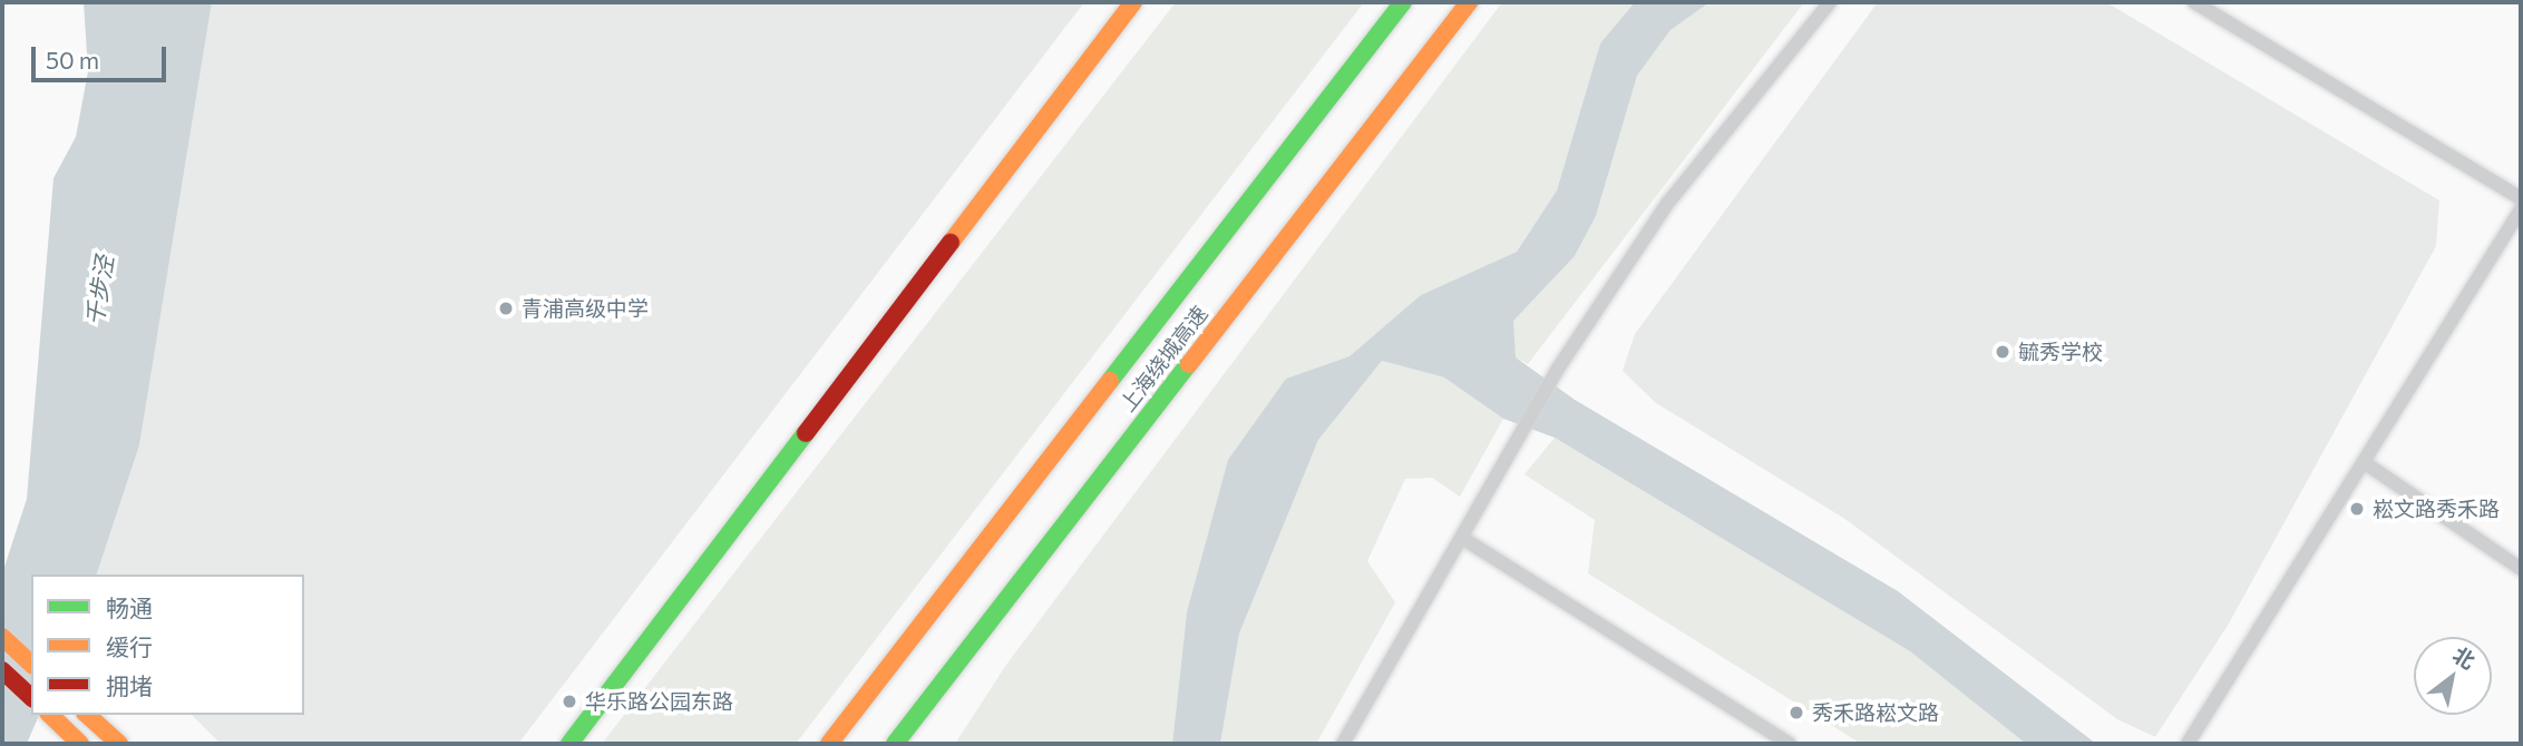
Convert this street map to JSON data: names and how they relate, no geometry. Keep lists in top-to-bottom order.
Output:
{
  "streets": {
    "main road": ["上海绕城高速"]
  },
  "water": ["千步泾"],
  "places": [
    "青浦高级中学",
    "毓秀学校",
    "崧文路秀禾路",
    "华乐路公园东路",
    "秀禾路崧文路"
  ],
  "legend": ["畅通", "缓行", "拥堵"],
  "scale_bar": "50 m",
  "north": "top right"
}
